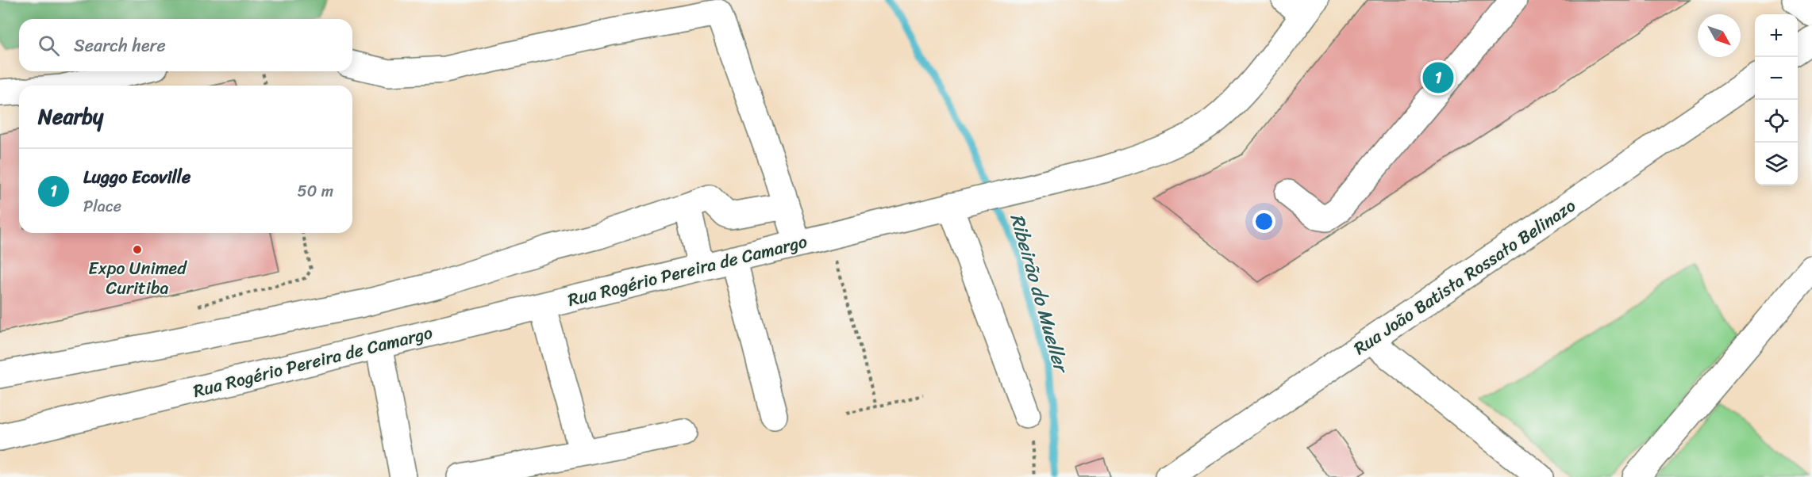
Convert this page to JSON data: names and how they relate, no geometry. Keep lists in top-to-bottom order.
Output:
{
  "streets": {
    "street": ["Rua Rogério Pereira de Camargo", "Rua João Batista Rossato Belinazo"]
  },
  "water": ["Ribeirão do Mueller"],
  "places": ["Expo Unimed Curitiba"],
  "north": "bottom right",
  "page": {
    "map_buttons": ["+", "−"],
    "search": "Search here",
    "pins": "1",
    "heading": "Nearby",
    "list": [
      {
        "mark": "1",
        "name": "Luggo Ecoville",
        "note": "Place",
        "value": "50 m"
      }
    ]
  }
}
